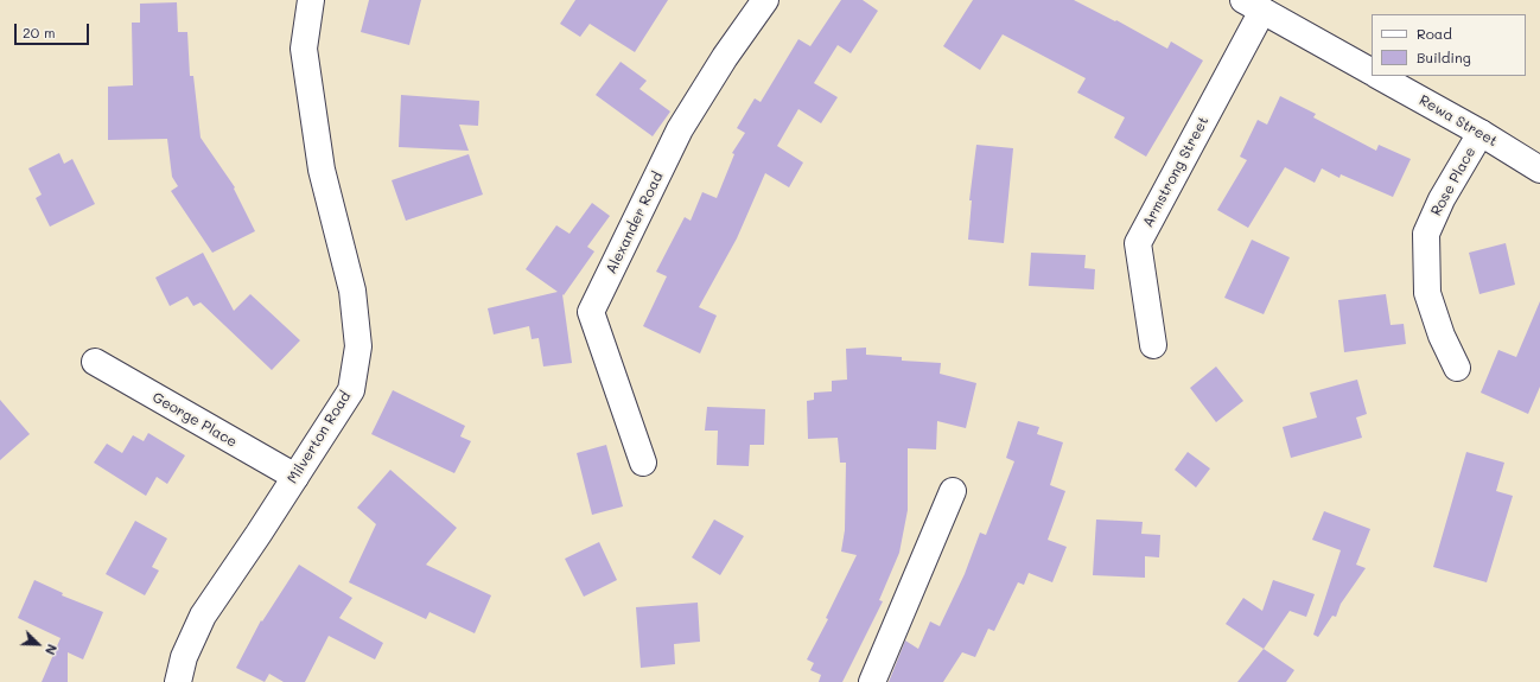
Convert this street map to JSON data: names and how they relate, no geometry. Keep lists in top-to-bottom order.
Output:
{
  "streets": {
    "street": [
      "Rewa Street",
      "Armstrong Street",
      "Rose Place",
      "Alexander Road",
      "George Place",
      "Milverton Road"
    ]
  },
  "crossings": [
    ["Rewa Street", "Rose Place"],
    ["George Place", "Milverton Road"]
  ],
  "legend": ["Road", "Building"],
  "scale_bar": "20 m",
  "north": "bottom right"
}
